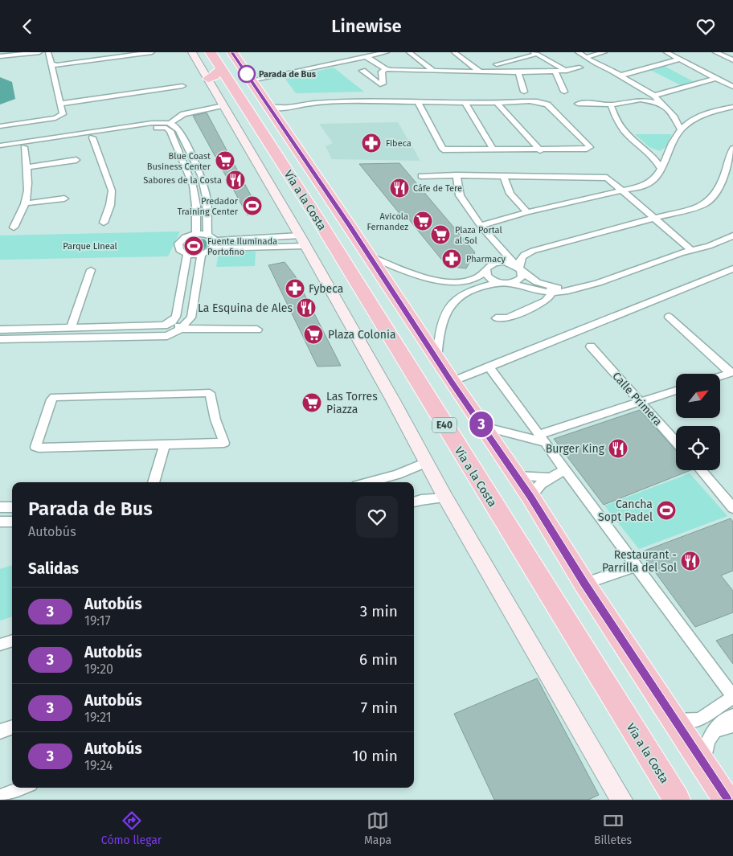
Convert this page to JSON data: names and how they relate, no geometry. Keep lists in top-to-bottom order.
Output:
{
  "streets": {
    "highway": ["Vía a la Costa", "E40"],
    "street": ["Calle Primera"]
  },
  "parks": ["Parque Lineal"],
  "places": {
    "other": ["Parada de Bus"],
    "pharmacy": ["Fibeca", "Pharmacy", "Fybeca"],
    "supermarket": [
      "Blue Coast Business Center",
      "Avicola Fernandez",
      "Plaza Portal al Sol",
      "Plaza Colonia",
      "Las Torres Piazza"
    ],
    "restaurant": [
      "Sabores de la Costa",
      "Cáfe de Tere",
      "La Esquina de Ales",
      "Burger King",
      "Restaurant - Parrilla del Sol"
    ],
    "sports": ["Predador Training Center", "Fuente Iluminada Portofino", "Cancha Sopt Padel"]
  },
  "lines": ["bus line 3"],
  "north": "top right",
  "page": {
    "header": "Linewise",
    "on_map": "3",
    "heading": [
      ["Parada de Bus", "Autobús"],
      "Salidas"
    ],
    "list": [
      {
        "mark": "3",
        "name": "Autobús",
        "note": "19:17",
        "value": "3 min"
      },
      {
        "mark": "3",
        "name": "Autobús",
        "note": "19:20",
        "value": "6 min"
      },
      {
        "mark": "3",
        "name": "Autobús",
        "note": "19:21",
        "value": "7 min"
      },
      {
        "mark": "3",
        "name": "Autobús",
        "note": "19:24",
        "value": "10 min"
      }
    ],
    "tabs": ["Cómo llegar", "Mapa", "Billetes"]
  }
}
